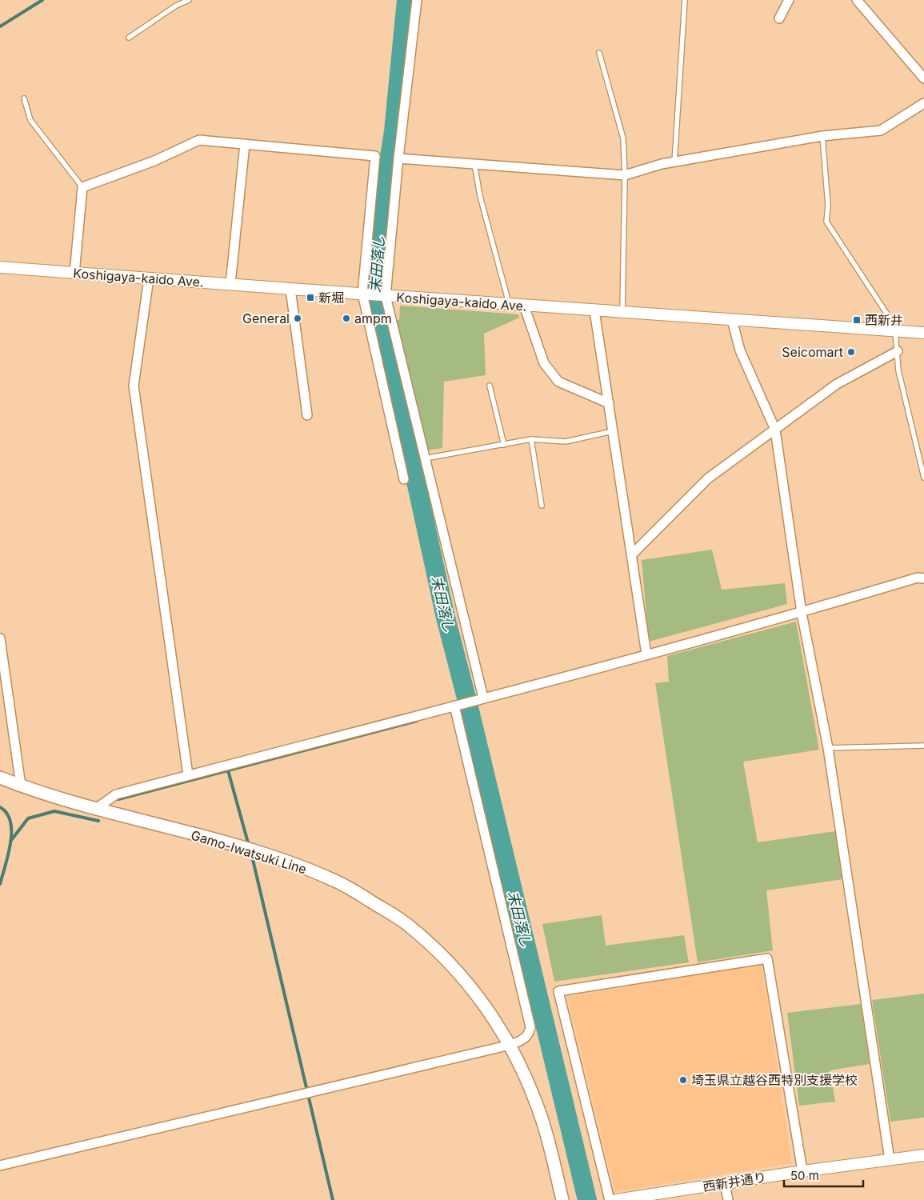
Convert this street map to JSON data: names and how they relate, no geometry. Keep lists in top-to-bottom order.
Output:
{
  "streets": {
    "main road": ["Gamo-Iwatsuki Line"],
    "street": ["Koshigaya-kaido Ave.", "西新井通り"]
  },
  "water": ["末田落し"],
  "places": {
    "transit": ["新堀", "西新井"],
    "other": [
      "General",
      "ampm",
      "Seicomart",
      "埼玉県立越谷西特別支援学校"
    ]
  },
  "scale_bar": "50 m"
}
